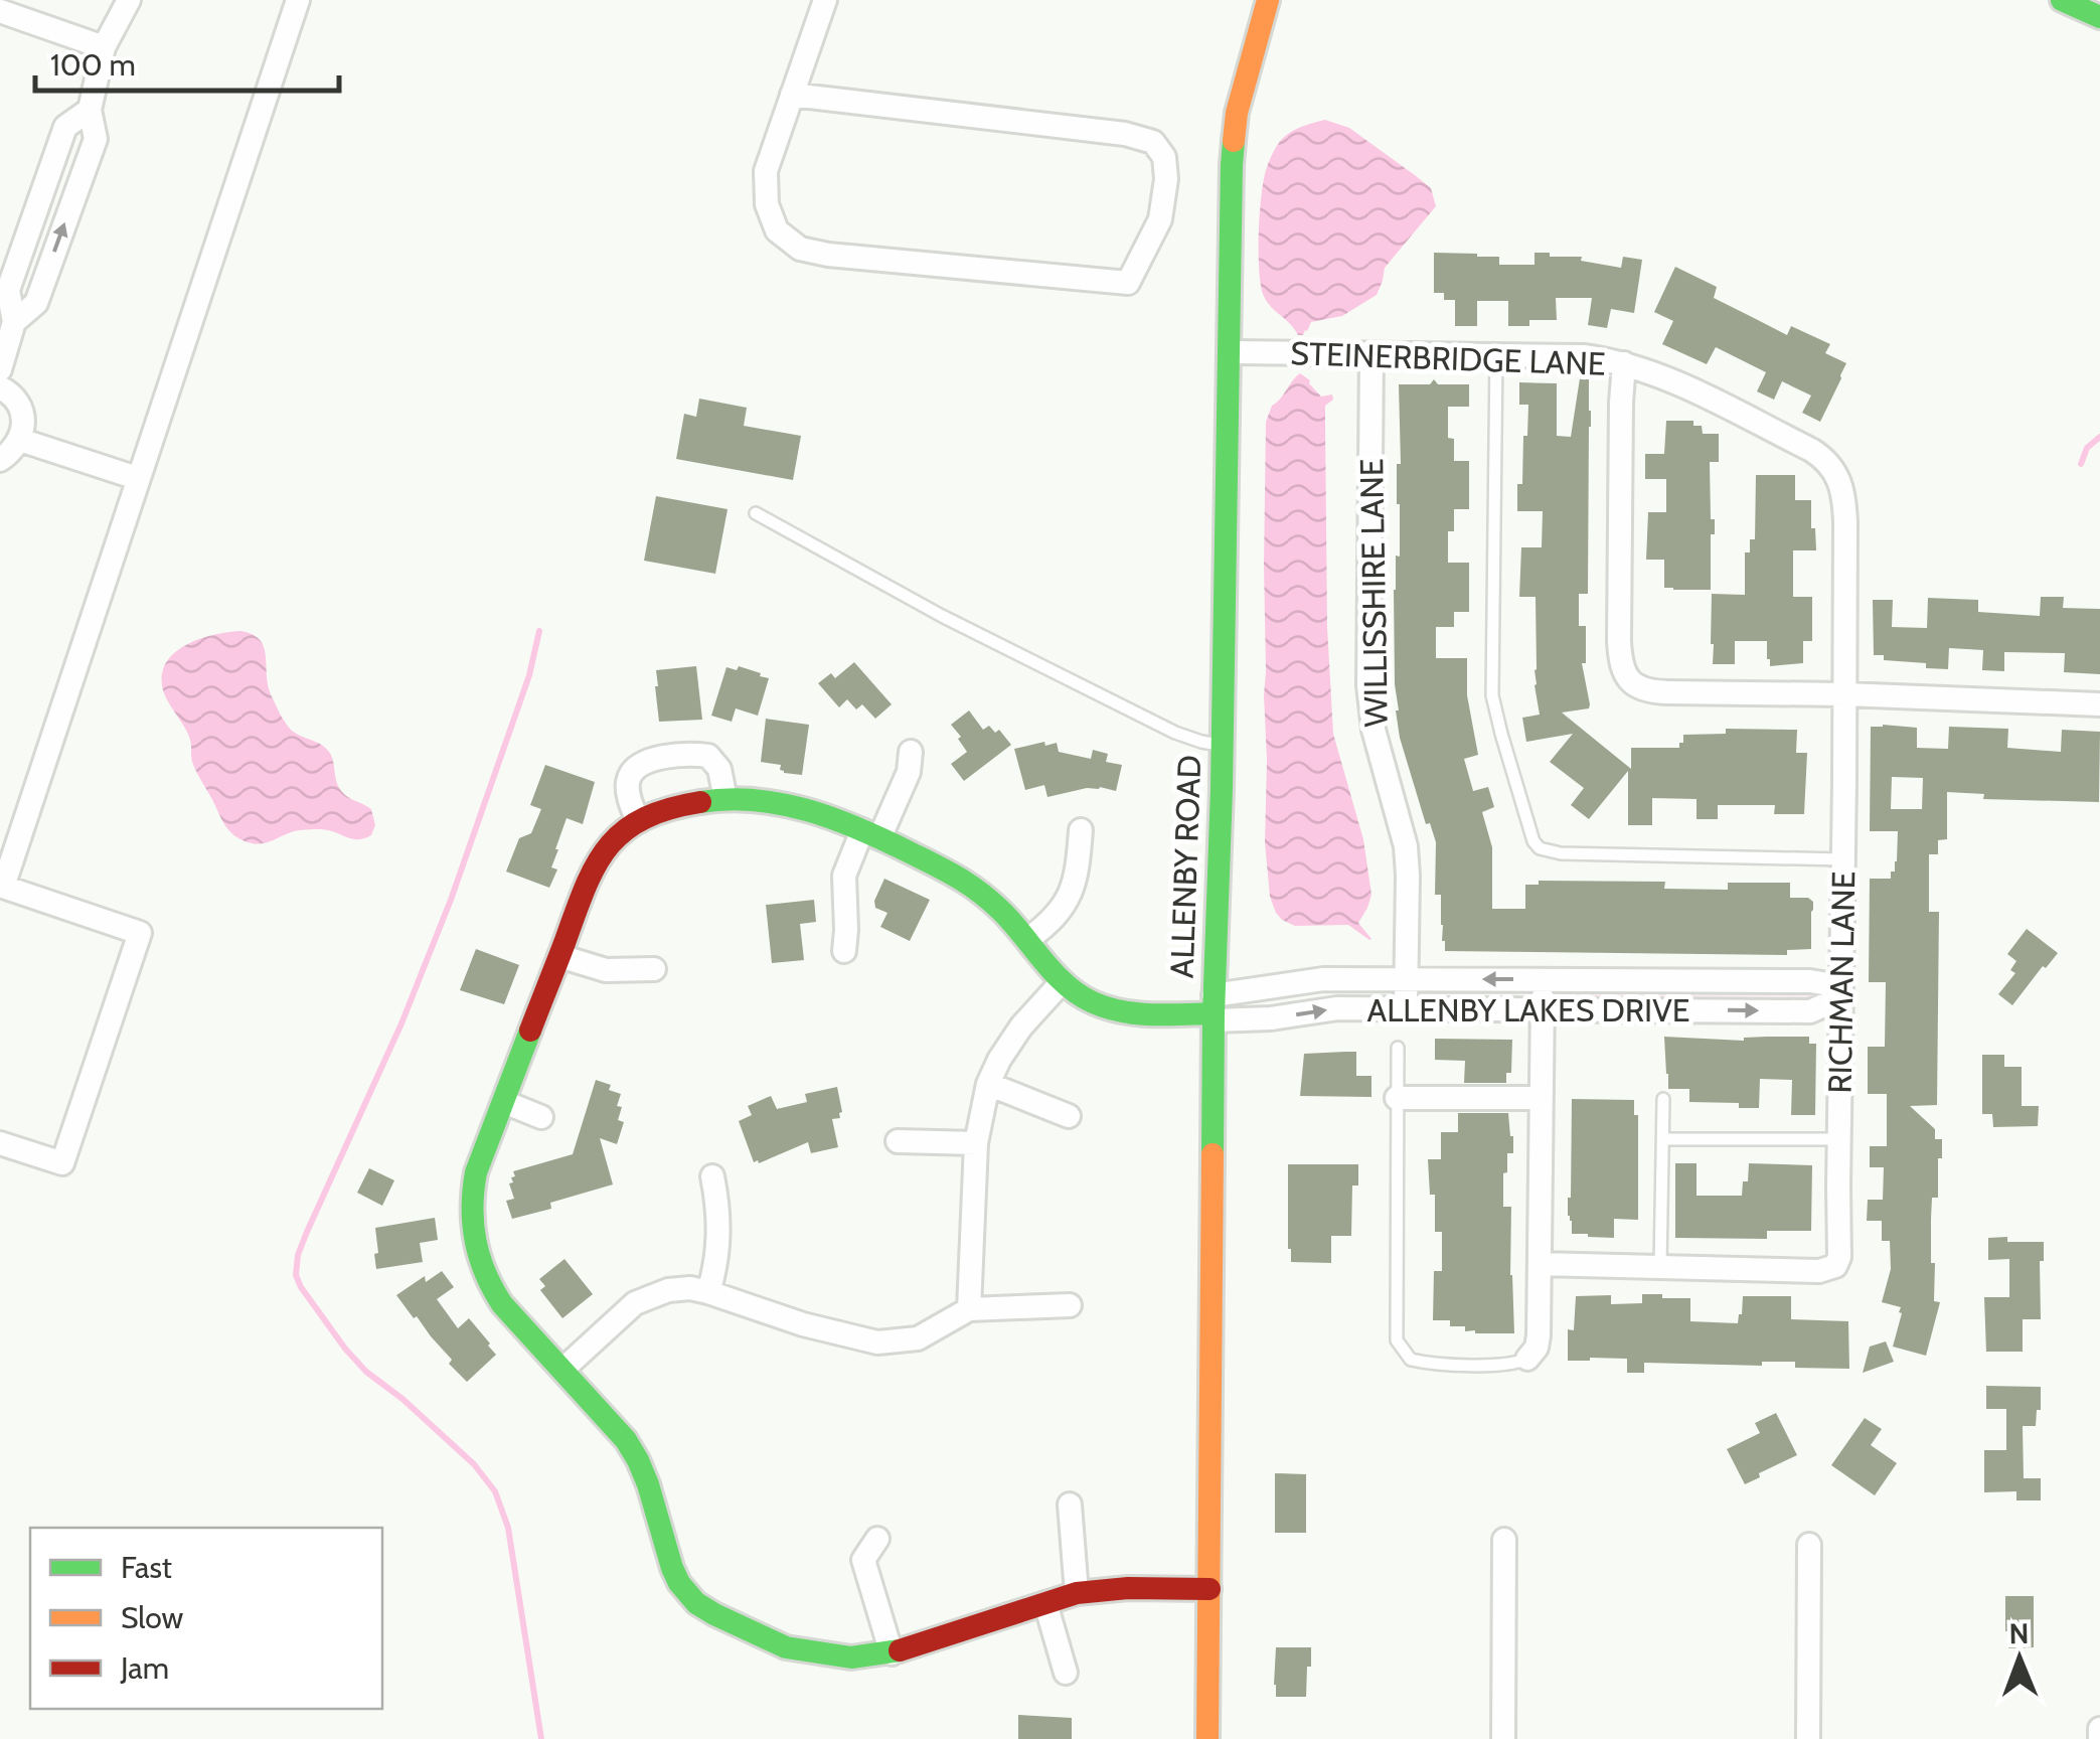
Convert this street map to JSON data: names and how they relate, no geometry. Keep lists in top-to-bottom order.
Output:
{
  "streets": {
    "street": [
      "STEINERBRIDGE LANE",
      "WILLISSHIRE LANE",
      "ALLENBY ROAD",
      "RICHMAN LANE",
      "ALLENBY LAKES DRIVE"
    ]
  },
  "crossings": [
    ["STEINERBRIDGE LANE", "WILLISSHIRE LANE"],
    ["STEINERBRIDGE LANE", "ALLENBY ROAD"],
    ["STEINERBRIDGE LANE", "RICHMAN LANE"],
    ["WILLISSHIRE LANE", "ALLENBY LAKES DRIVE"],
    ["ALLENBY ROAD", "ALLENBY LAKES DRIVE"],
    ["RICHMAN LANE", "ALLENBY LAKES DRIVE"]
  ],
  "legend": ["Fast", "Slow", "Jam"],
  "scale_bar": "100 m",
  "north": "top"
}
